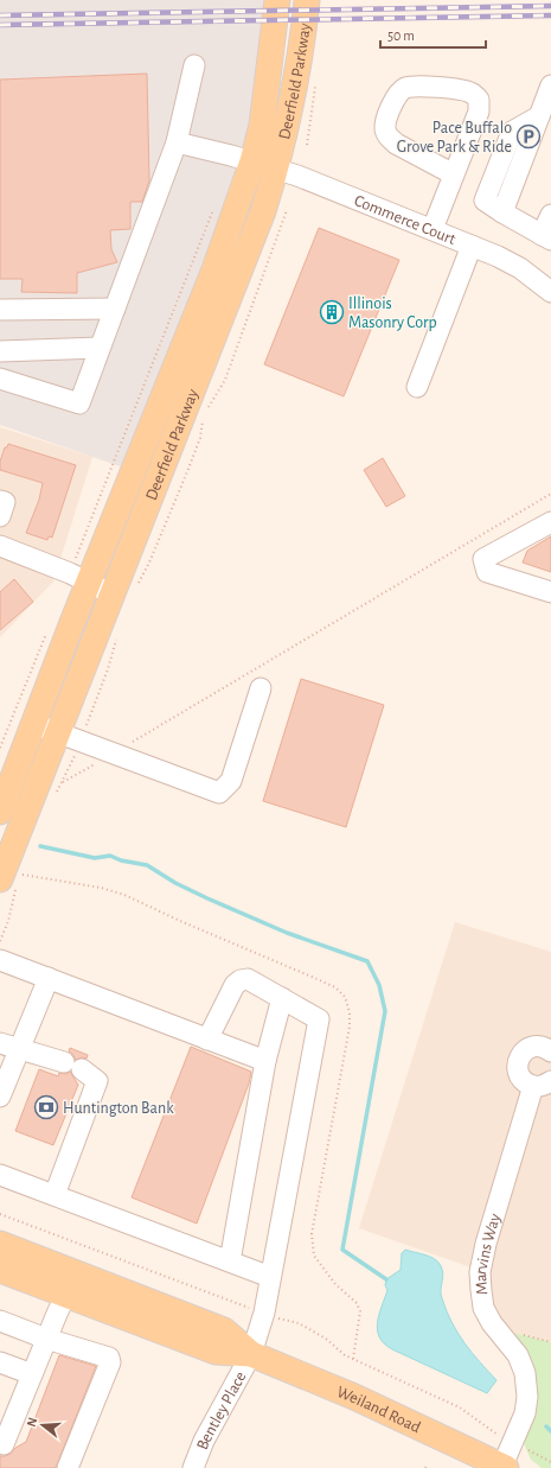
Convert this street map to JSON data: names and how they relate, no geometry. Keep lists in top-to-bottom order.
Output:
{
  "streets": {
    "main road": ["Deerfield Parkway", "Weiland Road"],
    "street": ["Commerce Court", "Marvins Way", "Bentley Place"]
  },
  "crossings": [
    ["Deerfield Parkway", "Commerce Court"],
    ["Marvins Way", "Weiland Road"],
    ["Weiland Road", "Bentley Place"]
  ],
  "places": {
    "parking": ["Pace Buffalo Grove Park & Ride"],
    "building": ["Illinois Masonry Corp"],
    "bank": ["Huntington Bank"]
  },
  "scale_bar": "50 m",
  "north": "left"
}
